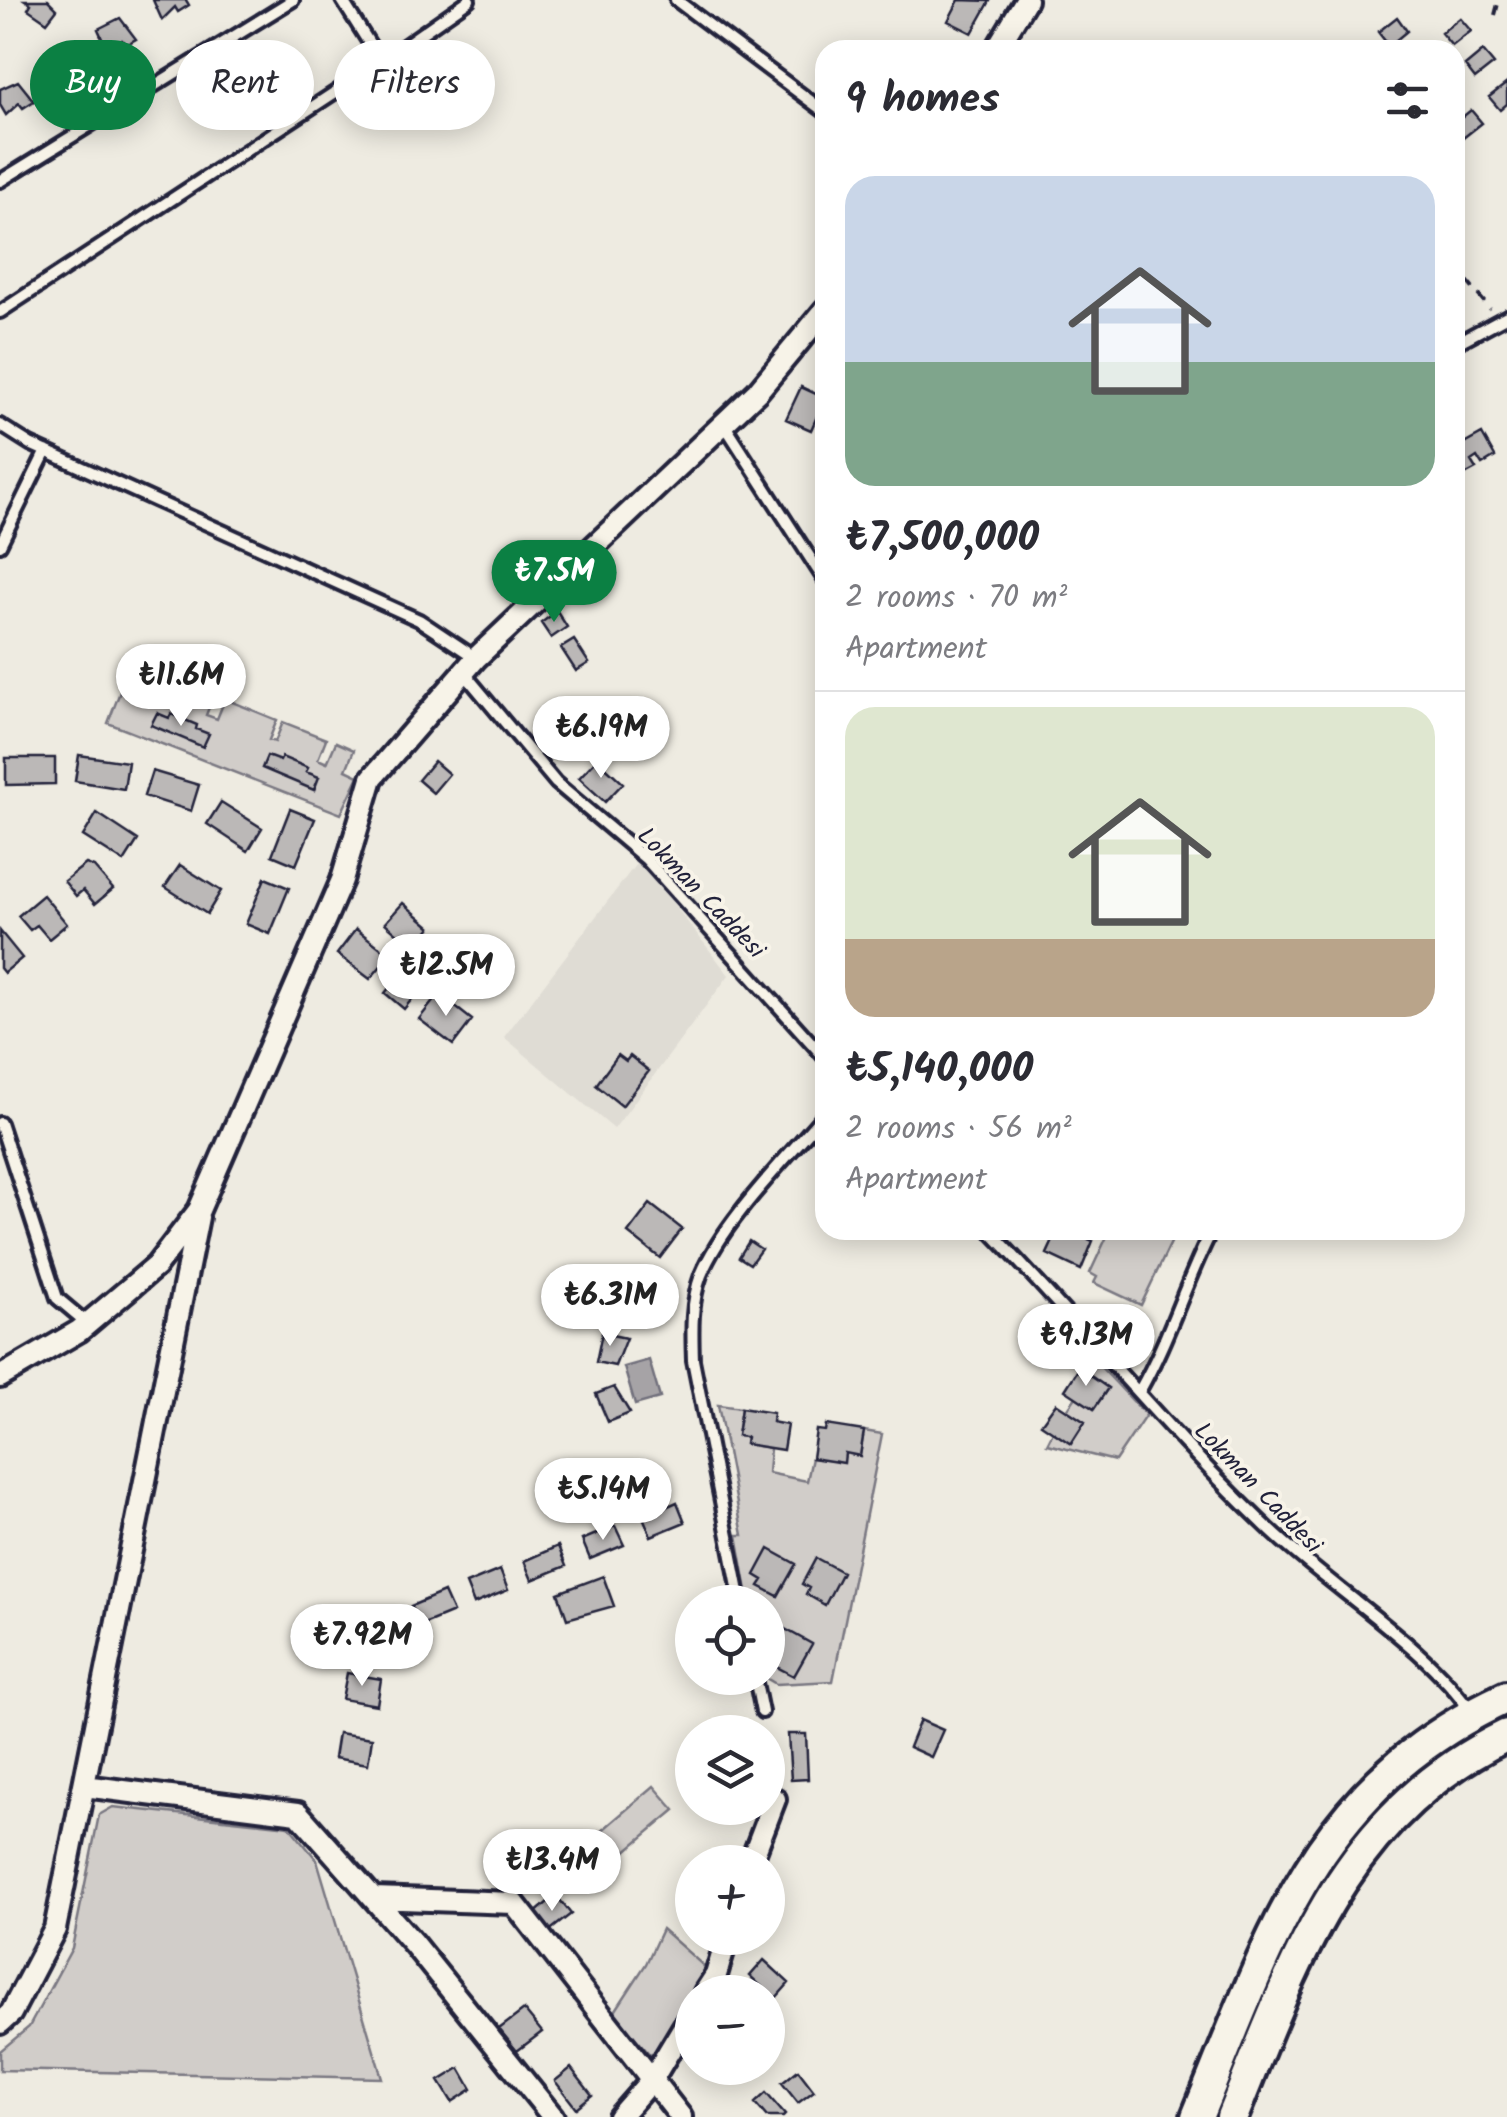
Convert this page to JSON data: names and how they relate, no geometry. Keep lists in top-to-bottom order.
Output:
{
  "streets": {
    "lane": ["Lokman Caddesi"]
  },
  "page": {
    "chip": ["Buy", "Rent", "Filters"],
    "heading": "9 homes",
    "list": [
      {
        "name": "₺7,500,000",
        "note": "2 rooms · 70 m² · Apartment"
      },
      {
        "name": "₺5,140,000",
        "note": "2 rooms · 56 m² · Apartment"
      }
    ],
    "price": [
      "₺7.5M",
      "₺11.6M",
      "₺6.19M",
      "₺12.5M",
      "₺6.31M",
      "₺9.13M",
      "₺5.14M",
      "₺7.92M",
      "₺13.4M"
    ],
    "map_buttons": ["+", "−"]
  }
}
